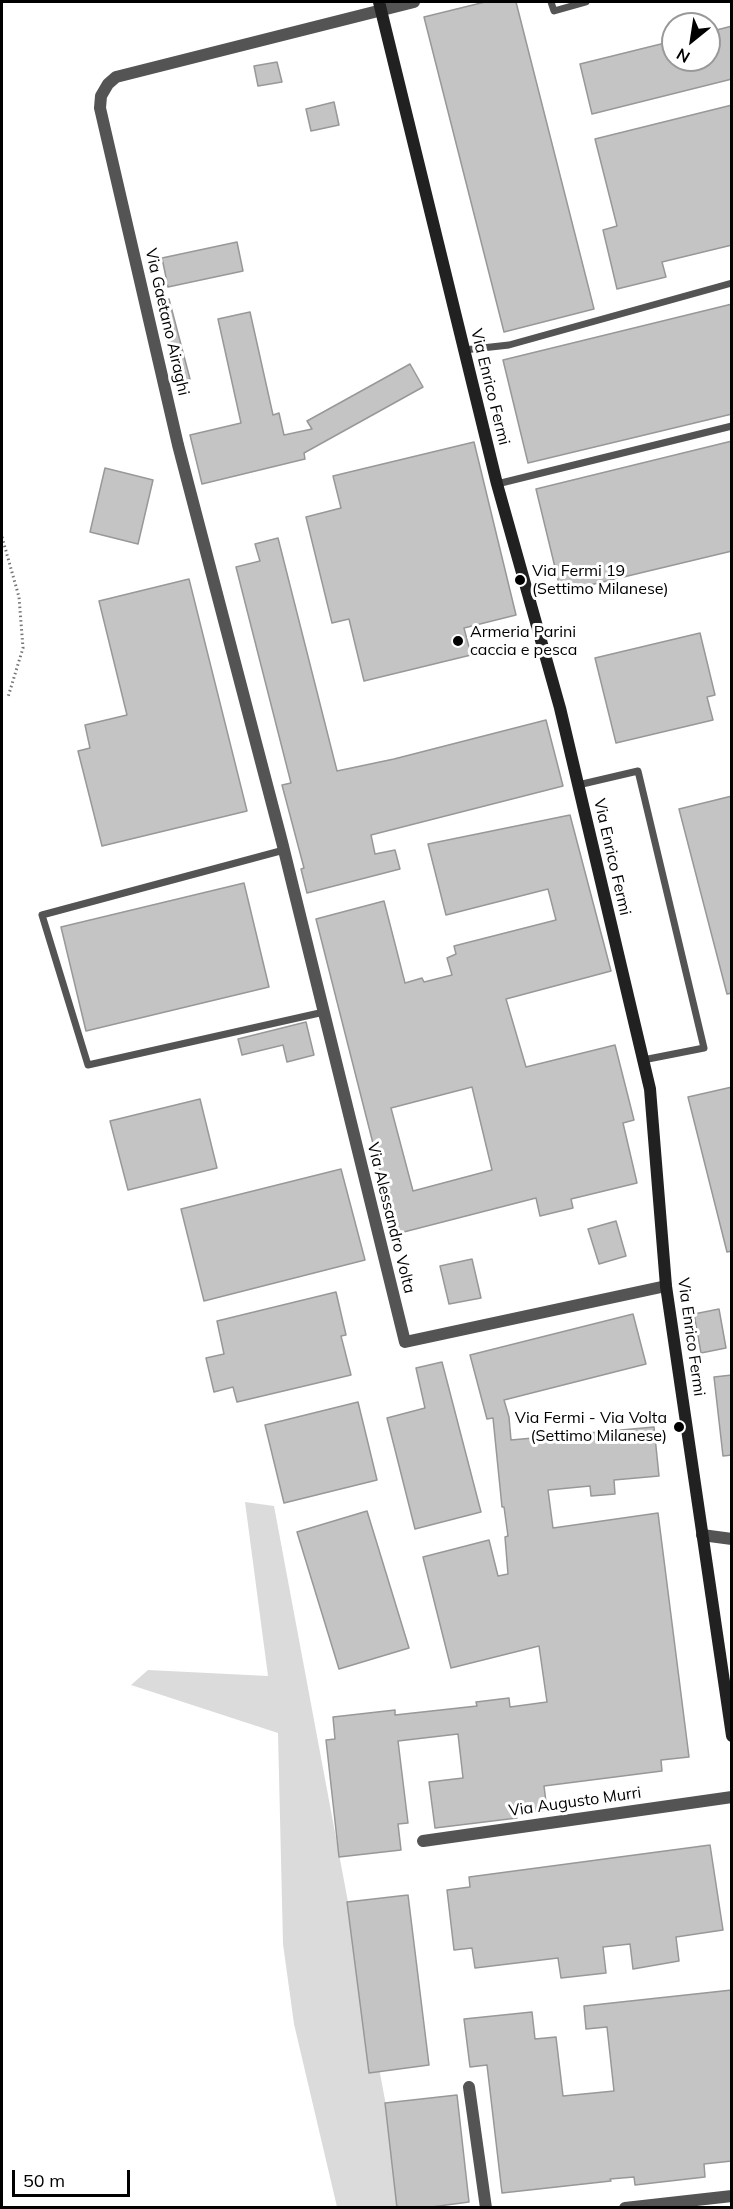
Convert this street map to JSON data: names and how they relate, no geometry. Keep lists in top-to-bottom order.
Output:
{
  "streets": {
    "street": [
      "Via Gaetano Airaghi",
      "Via Enrico Fermi",
      "Via Alessandro Volta",
      "Via Augusto Murri"
    ]
  },
  "crossings": [
    ["Via Gaetano Airaghi", "Via Enrico Fermi"],
    ["Via Gaetano Airaghi", "Via Alessandro Volta"],
    ["Via Enrico Fermi", "Via Alessandro Volta"]
  ],
  "places": ["Via Fermi 19 (Settimo Milanese)", "Armeria Parini caccia e pesca", "Via Fermi - Via Volta (Settimo Milanese)"],
  "scale_bar": "50 m",
  "north": "bottom left"
}
